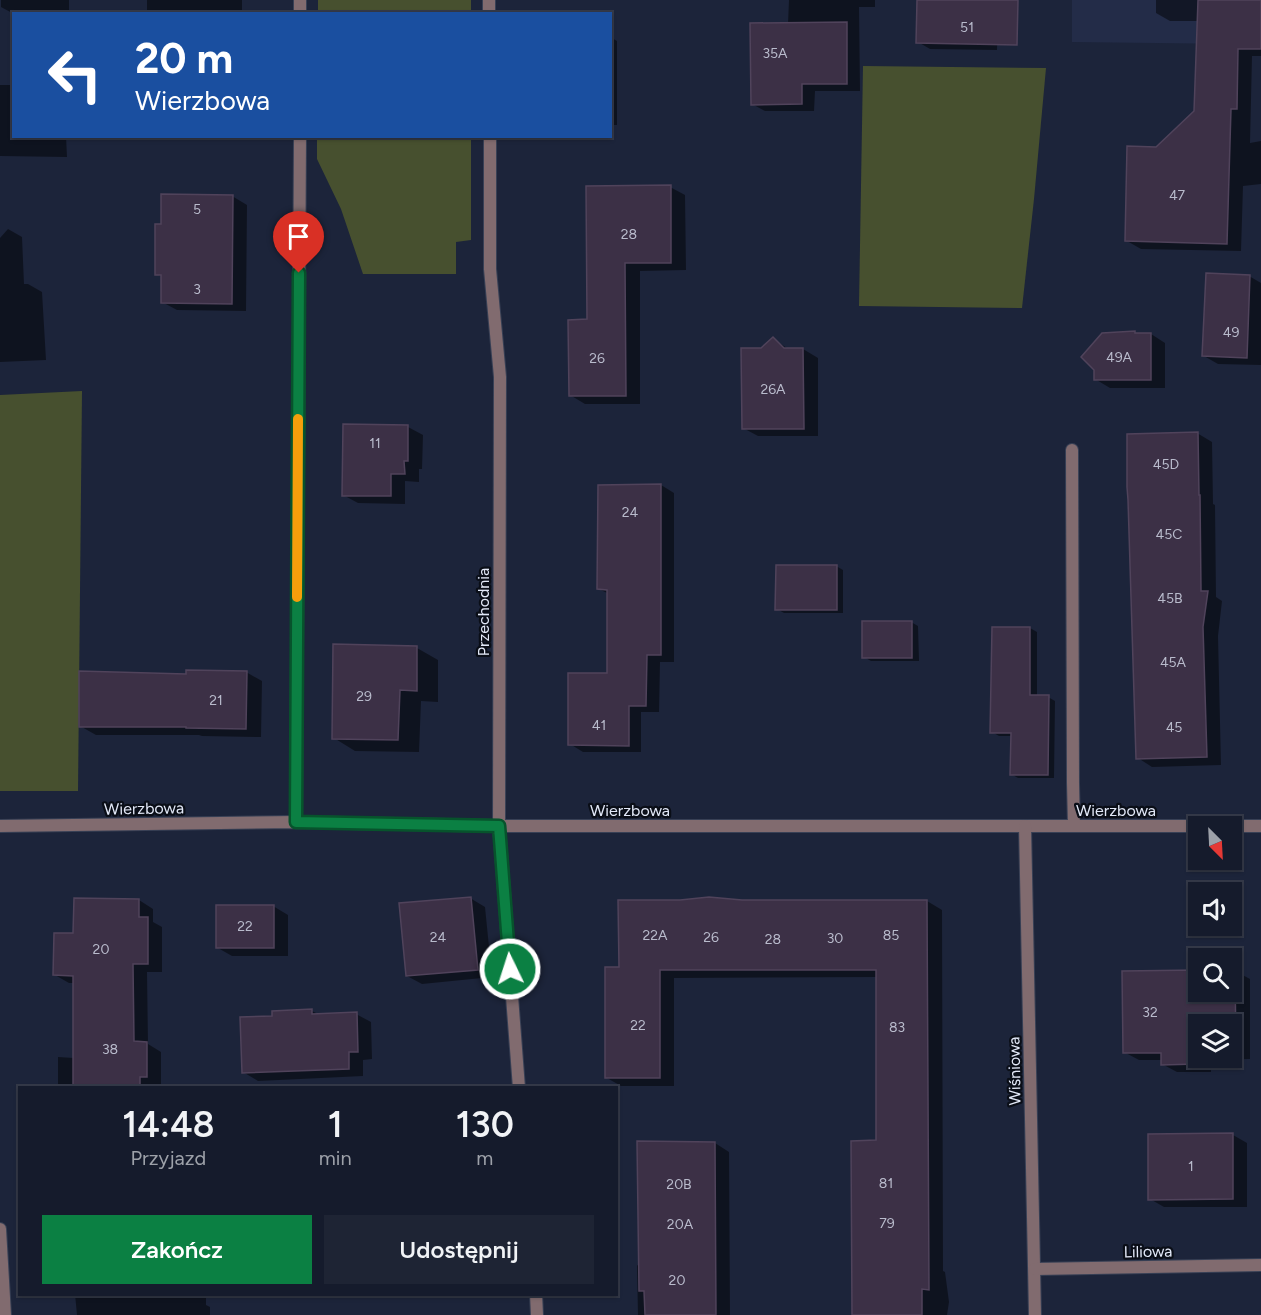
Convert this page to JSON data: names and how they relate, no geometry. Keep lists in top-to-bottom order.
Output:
{
  "streets": {
    "street": [
      "Przechodnia",
      "Wierzbowa",
      "Wiśniowa",
      "Liliowa"
    ]
  },
  "crossings": [
    ["Przechodnia", "Wierzbowa"],
    ["Wierzbowa", "Wiśniowa"],
    ["Wiśniowa", "Liliowa"]
  ],
  "house_numbers": [
    "51",
    "35A",
    "47",
    "5",
    "28",
    "3",
    "49",
    "49A",
    "26",
    "26A",
    "11",
    "45D",
    "24",
    "45C",
    "45B",
    "45A",
    "29",
    "21",
    "41",
    "45",
    "22",
    "22A",
    "85",
    "24",
    "26",
    "30",
    "28",
    "20",
    "32",
    "22",
    "83",
    "38",
    "1",
    "81",
    "20B",
    "79",
    "20A",
    "20"
  ],
  "north": "bottom right",
  "page": {
    "turn": ["20 m", "Wierzbowa"],
    "eta": [
      "14:48",
      "Przyjazd",
      "1",
      "min",
      "130",
      "m"
    ],
    "buttons": ["Zakończ", "Udostępnij"]
  }
}
